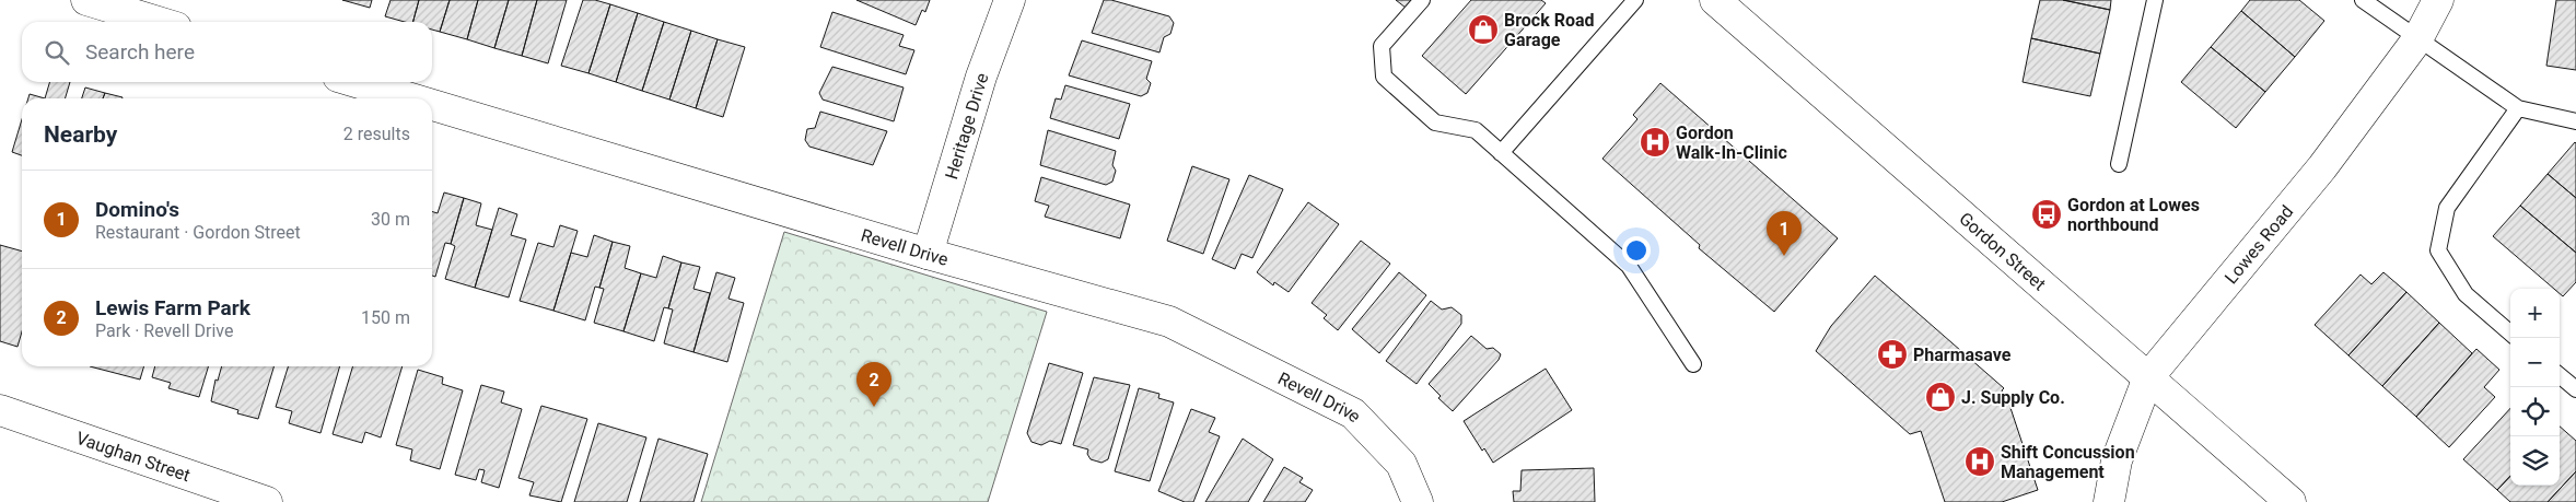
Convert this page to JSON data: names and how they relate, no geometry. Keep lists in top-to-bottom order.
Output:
{
  "streets": {
    "street": [
      "Heritage Drive",
      "Lowes Road",
      "Revell Drive",
      "Gordon Street",
      "Vaughan Street"
    ]
  },
  "crossings": [
    ["Heritage Drive", "Revell Drive"],
    ["Lowes Road", "Gordon Street"]
  ],
  "places": {
    "shop": ["Brock Road Garage", "J. Supply Co."],
    "hospital": ["Gordon Walk-In-Clinic", "Shift Concussion Management"],
    "bus stop": ["Gordon at Lowes northbound"],
    "pharmacy": ["Pharmasave"]
  },
  "page": {
    "search": "Search here",
    "heading": ["Nearby", "2 results"],
    "list": [
      {
        "mark": "1",
        "name": "Domino's",
        "note": "Restaurant · Gordon Street",
        "value": "30 m"
      },
      {
        "mark": "2",
        "name": "Lewis Farm Park",
        "note": "Park · Revell Drive",
        "value": "150 m"
      }
    ],
    "pins": ["1", "2"],
    "map_buttons": ["+", "−"]
  }
}
